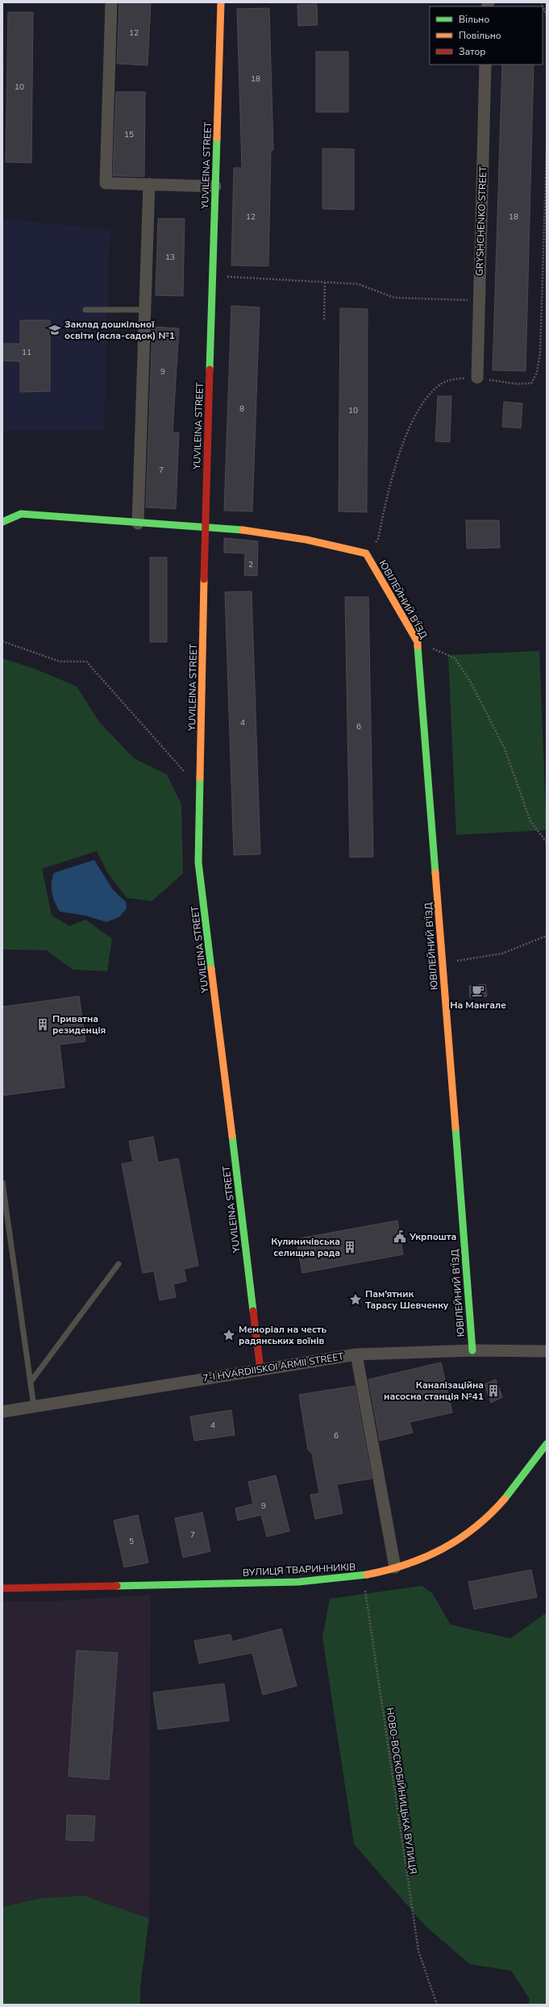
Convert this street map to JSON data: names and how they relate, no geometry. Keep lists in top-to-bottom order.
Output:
{
  "streets": {
    "street": [
      "YUVILEINA STREET",
      "GRYSHCHENKO STREET",
      "ЮВІЛЕЙНИЙ В'ЇЗД",
      "7-I HVARDIISKOI ARMII STREET",
      "ВУЛИЦЯ ТВАРИННИКІВ"
    ],
    "path": ["НОВО-ВОСКОБІЙНИЦЬКА ВУЛИЦЯ"]
  },
  "crossings": [
    ["YUVILEINA STREET", "7-I HVARDIISKOI ARMII STREET"],
    ["ЮВІЛЕЙНИЙ В'ЇЗД", "7-I HVARDIISKOI ARMII STREET"],
    ["ВУЛИЦЯ ТВАРИННИКІВ", "НОВО-ВОСКОБІЙНИЦЬКА ВУЛИЦЯ"]
  ],
  "places": {
    "school or university": ["Заклад дошкільної освіти (ясла-садок) №1"],
    "cafe": ["На Мангале"],
    "building": ["Приватна резиденція", "Кулиничівська селищна рада", "Каналізаційна насосна станція №41"],
    "public building": ["Укрпошта"],
    "place": ["Пам'ятник Тарасу Шевченку", "Меморіал на честь радянських воїнів"]
  },
  "house_numbers": [
    "12",
    "18",
    "10",
    "15",
    "12",
    "18",
    "13",
    "11",
    "9",
    "8",
    "10",
    "7",
    "2",
    "4",
    "6",
    "4",
    "6",
    "9",
    "7",
    "5"
  ],
  "legend": ["Вільно", "Повільно", "Затор"]
}
